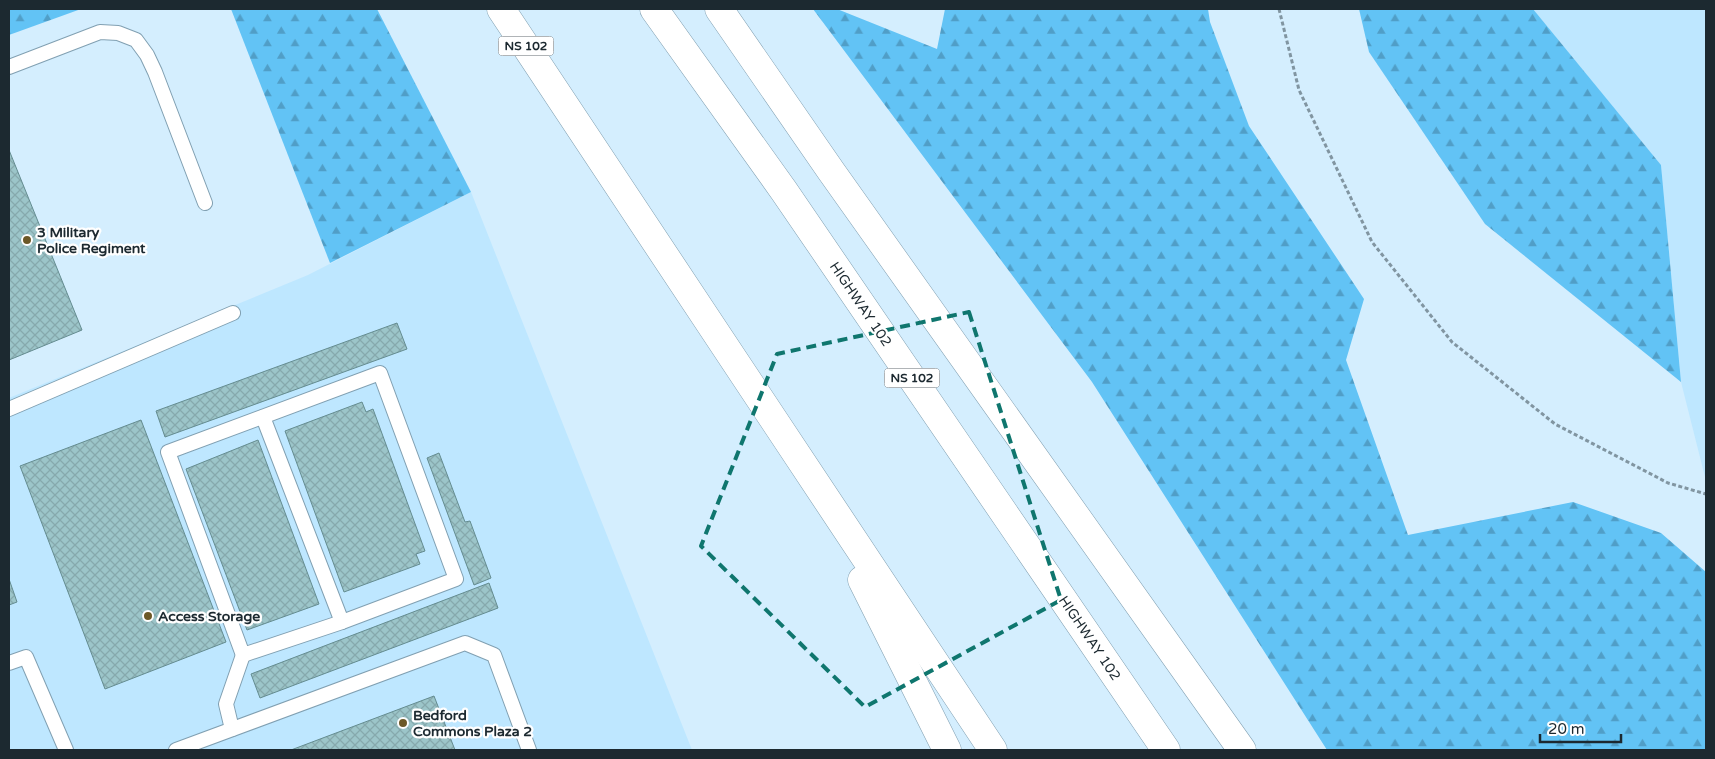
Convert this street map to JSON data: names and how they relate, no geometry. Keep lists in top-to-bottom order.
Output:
{
  "streets": {
    "highway": ["NS 102", "HIGHWAY 102"]
  },
  "places": ["3 Military Police Regiment", "Access Storage", "Bedford Commons Plaza 2"],
  "scale_bar": "20 m"
}
